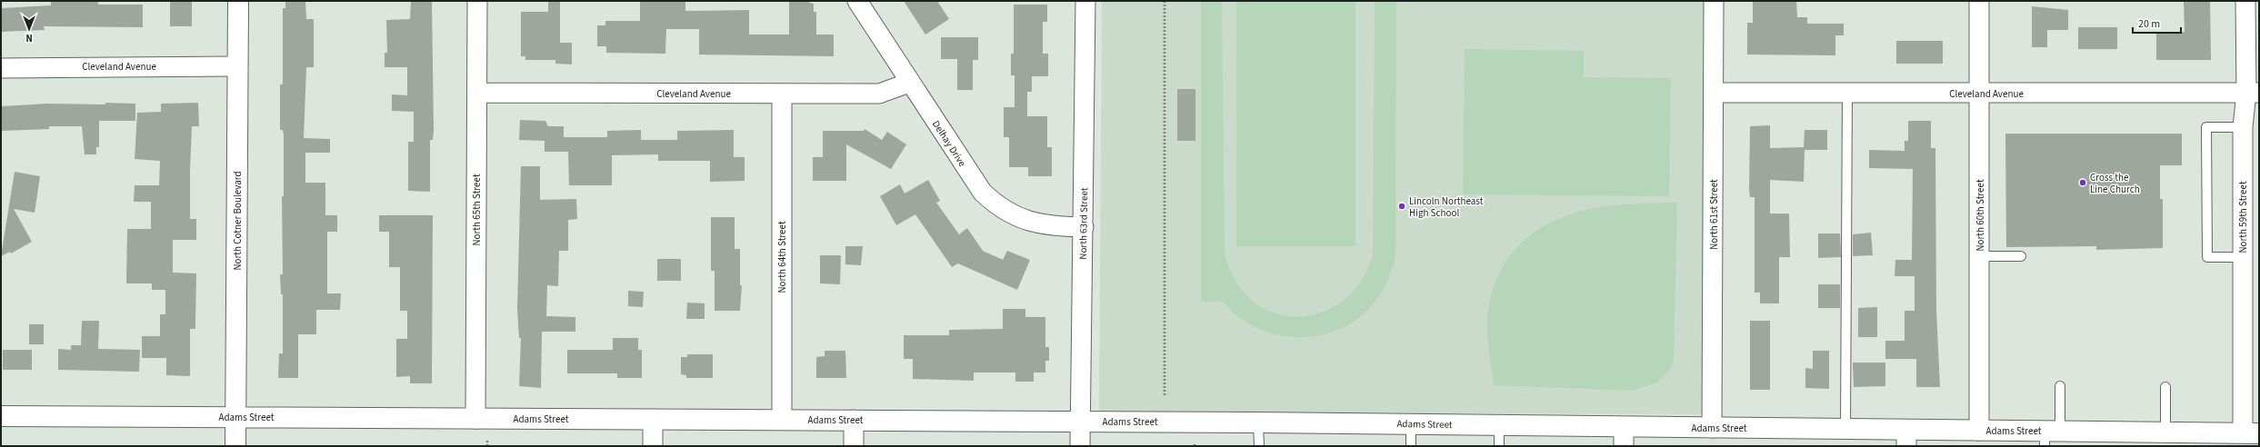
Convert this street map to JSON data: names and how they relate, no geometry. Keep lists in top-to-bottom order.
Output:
{
  "streets": {
    "main road": ["North Cotner Boulevard", "Adams Street"],
    "street": [
      "Cleveland Avenue",
      "Delhay Drive",
      "North 65th Street",
      "North 61st Street",
      "North 60th Street",
      "North 59th Street",
      "North 63rd Street",
      "North 64th Street"
    ]
  },
  "crossings": [
    ["Cleveland Avenue", "Delhay Drive"],
    ["Cleveland Avenue", "North 65th Street"],
    ["Cleveland Avenue", "North 61st Street"],
    ["Cleveland Avenue", "North 60th Street"],
    ["Cleveland Avenue", "North 59th Street"],
    ["Cleveland Avenue", "North Cotner Boulevard"],
    ["Cleveland Avenue", "North 64th Street"],
    ["Delhay Drive", "North 63rd Street"],
    ["North 65th Street", "Adams Street"],
    ["North 61st Street", "Adams Street"],
    ["North 60th Street", "Adams Street"],
    ["North 59th Street", "Adams Street"],
    ["North Cotner Boulevard", "Adams Street"],
    ["North 63rd Street", "Adams Street"],
    ["North 64th Street", "Adams Street"]
  ],
  "places": ["Cross the Line Church", "Lincoln Northeast High School"],
  "scale_bar": "20 m",
  "north": "bottom"
}
